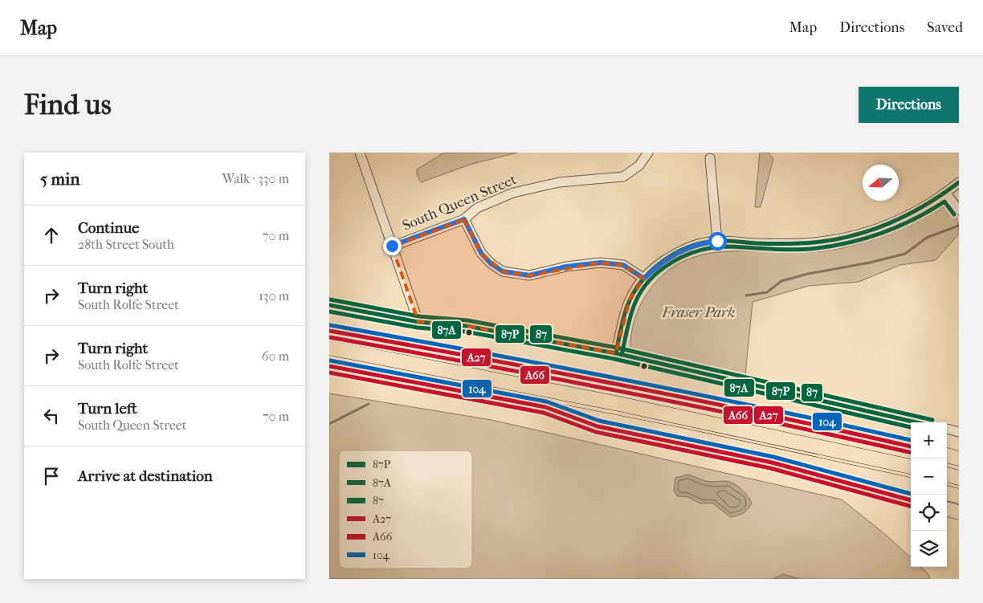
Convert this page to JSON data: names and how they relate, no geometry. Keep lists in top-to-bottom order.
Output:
{
  "streets": {
    "street": ["South Queen Street"]
  },
  "parks": ["Fraser Park"],
  "lines": [
    "transit line 87P",
    "transit line 87A",
    "transit line 87",
    "transit line 104",
    "transit line A27",
    "transit line A66"
  ],
  "legend": [
    "87P",
    "87A",
    "87",
    "A27",
    "A66",
    "104"
  ],
  "north": "left",
  "page": {
    "header": "Map",
    "nav": ["Map", "Directions", "Saved"],
    "buttons": "Directions",
    "title": "Find us",
    "heading": ["5 min", "Walk · 330 m"],
    "list": [
      ["Continue", "28th Street South", "70 m"],
      ["Turn right", "South Rolfe Street", "130 m"],
      ["Turn right", "South Rolfe Street", "60 m"],
      ["Turn left", "South Queen Street", "70 m"],
      "Arrive at destination"
    ],
    "map_buttons": ["+", "−"]
  }
}
